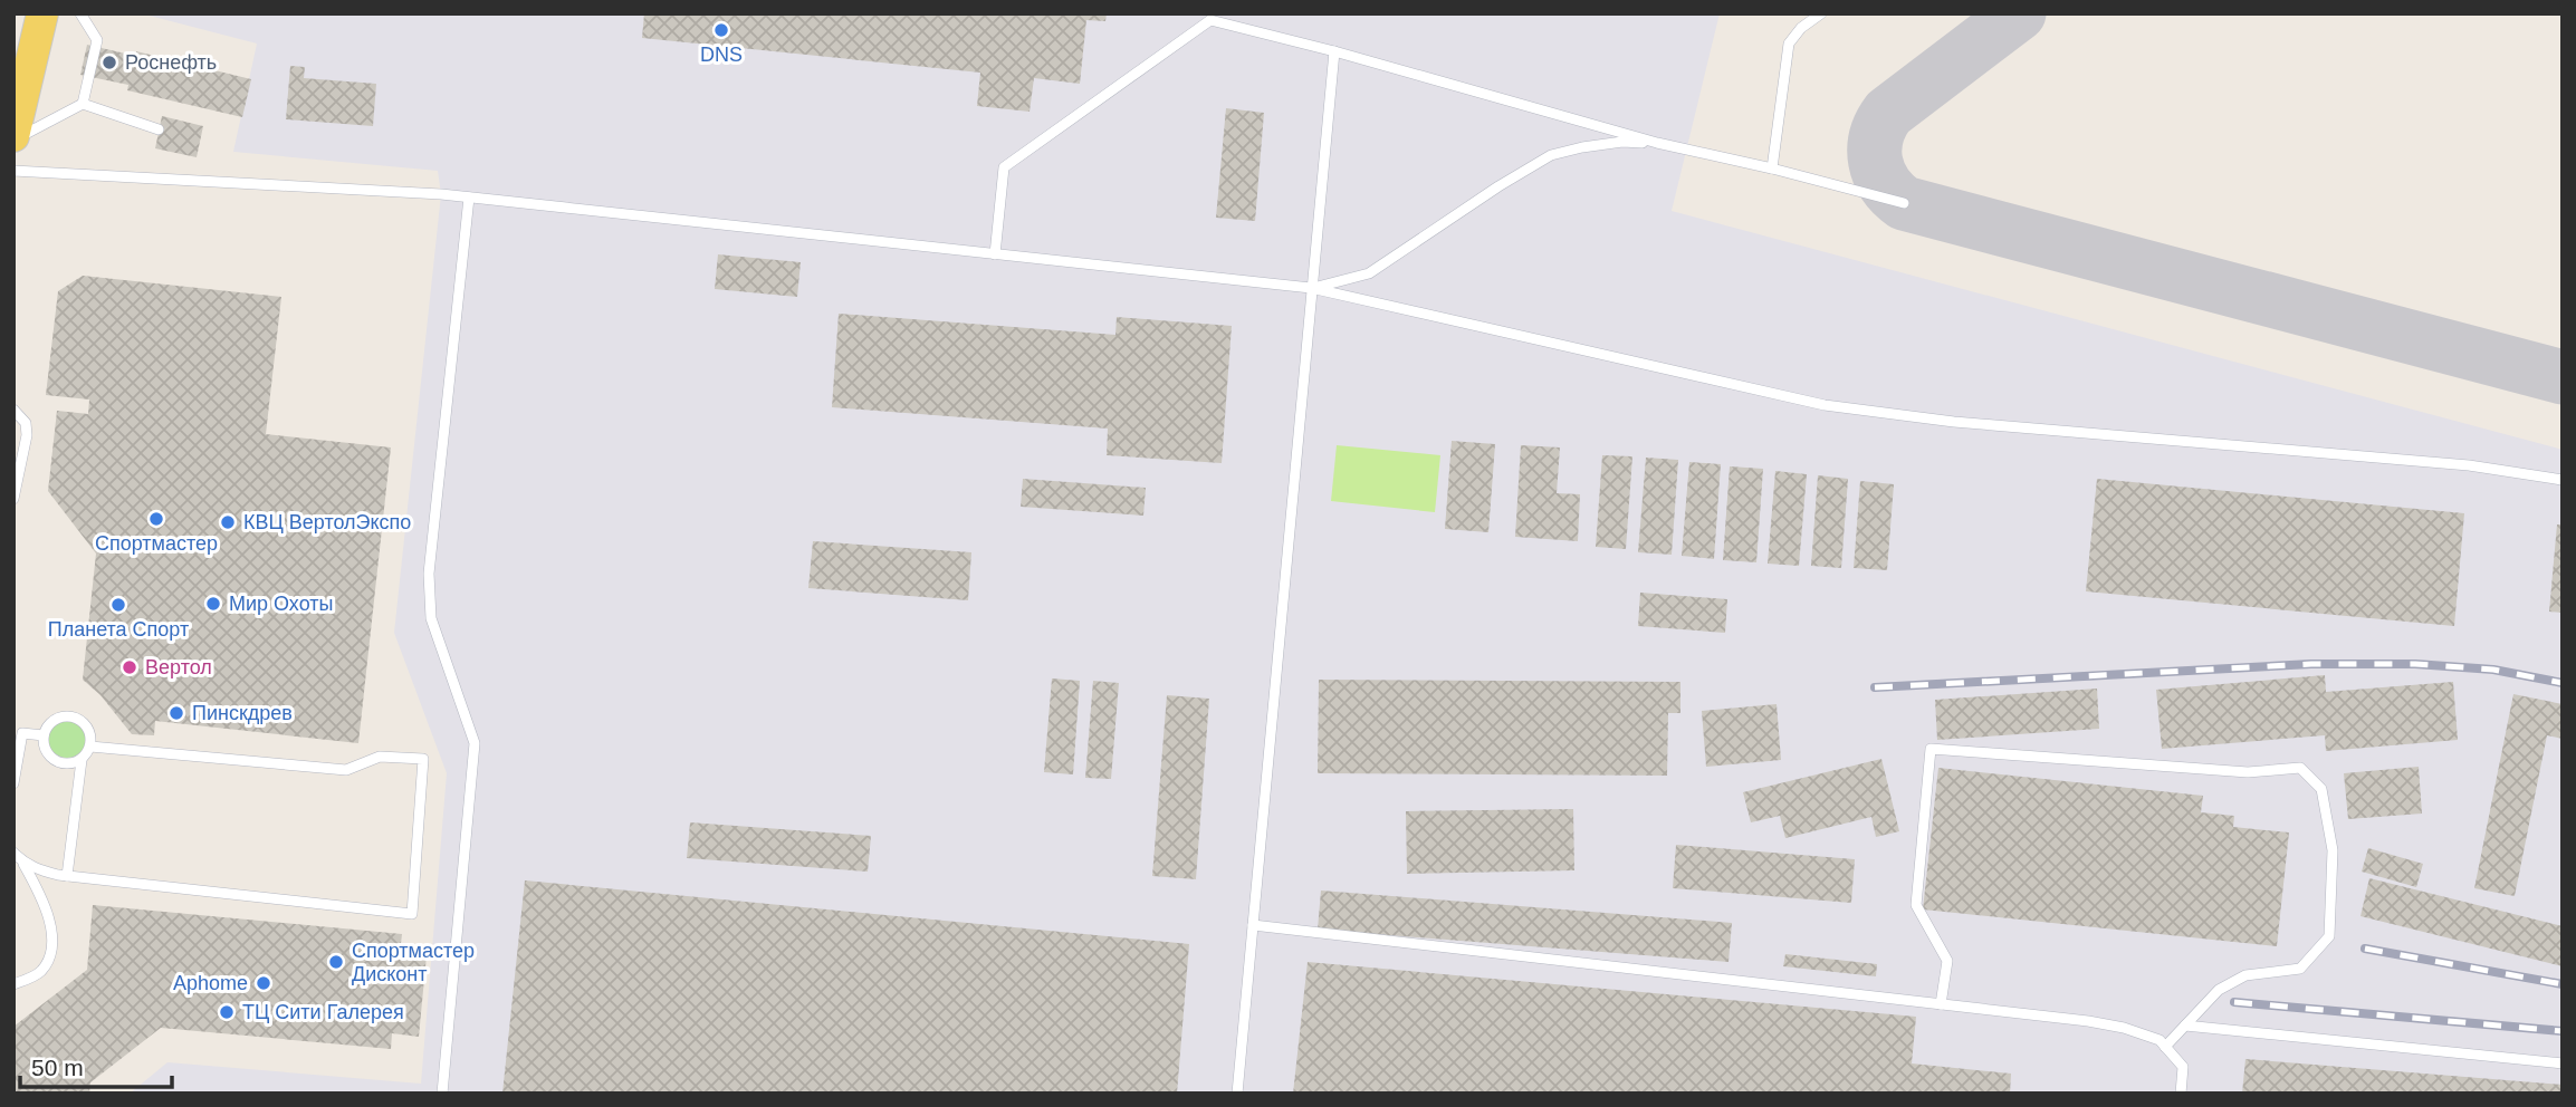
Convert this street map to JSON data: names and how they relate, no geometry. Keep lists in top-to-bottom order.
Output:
{
  "places": [
    "DNS",
    "Роснефть",
    "Спортмастер",
    "КВЦ ВертолЭкспо",
    "Мир Охоты",
    "Планета Спорт",
    "Вертол",
    "Пинскдрев",
    "Спортмастер Дисконт",
    "Aphome",
    "ТЦ Сити Галерея"
  ],
  "scale_bar": "50 m"
}
